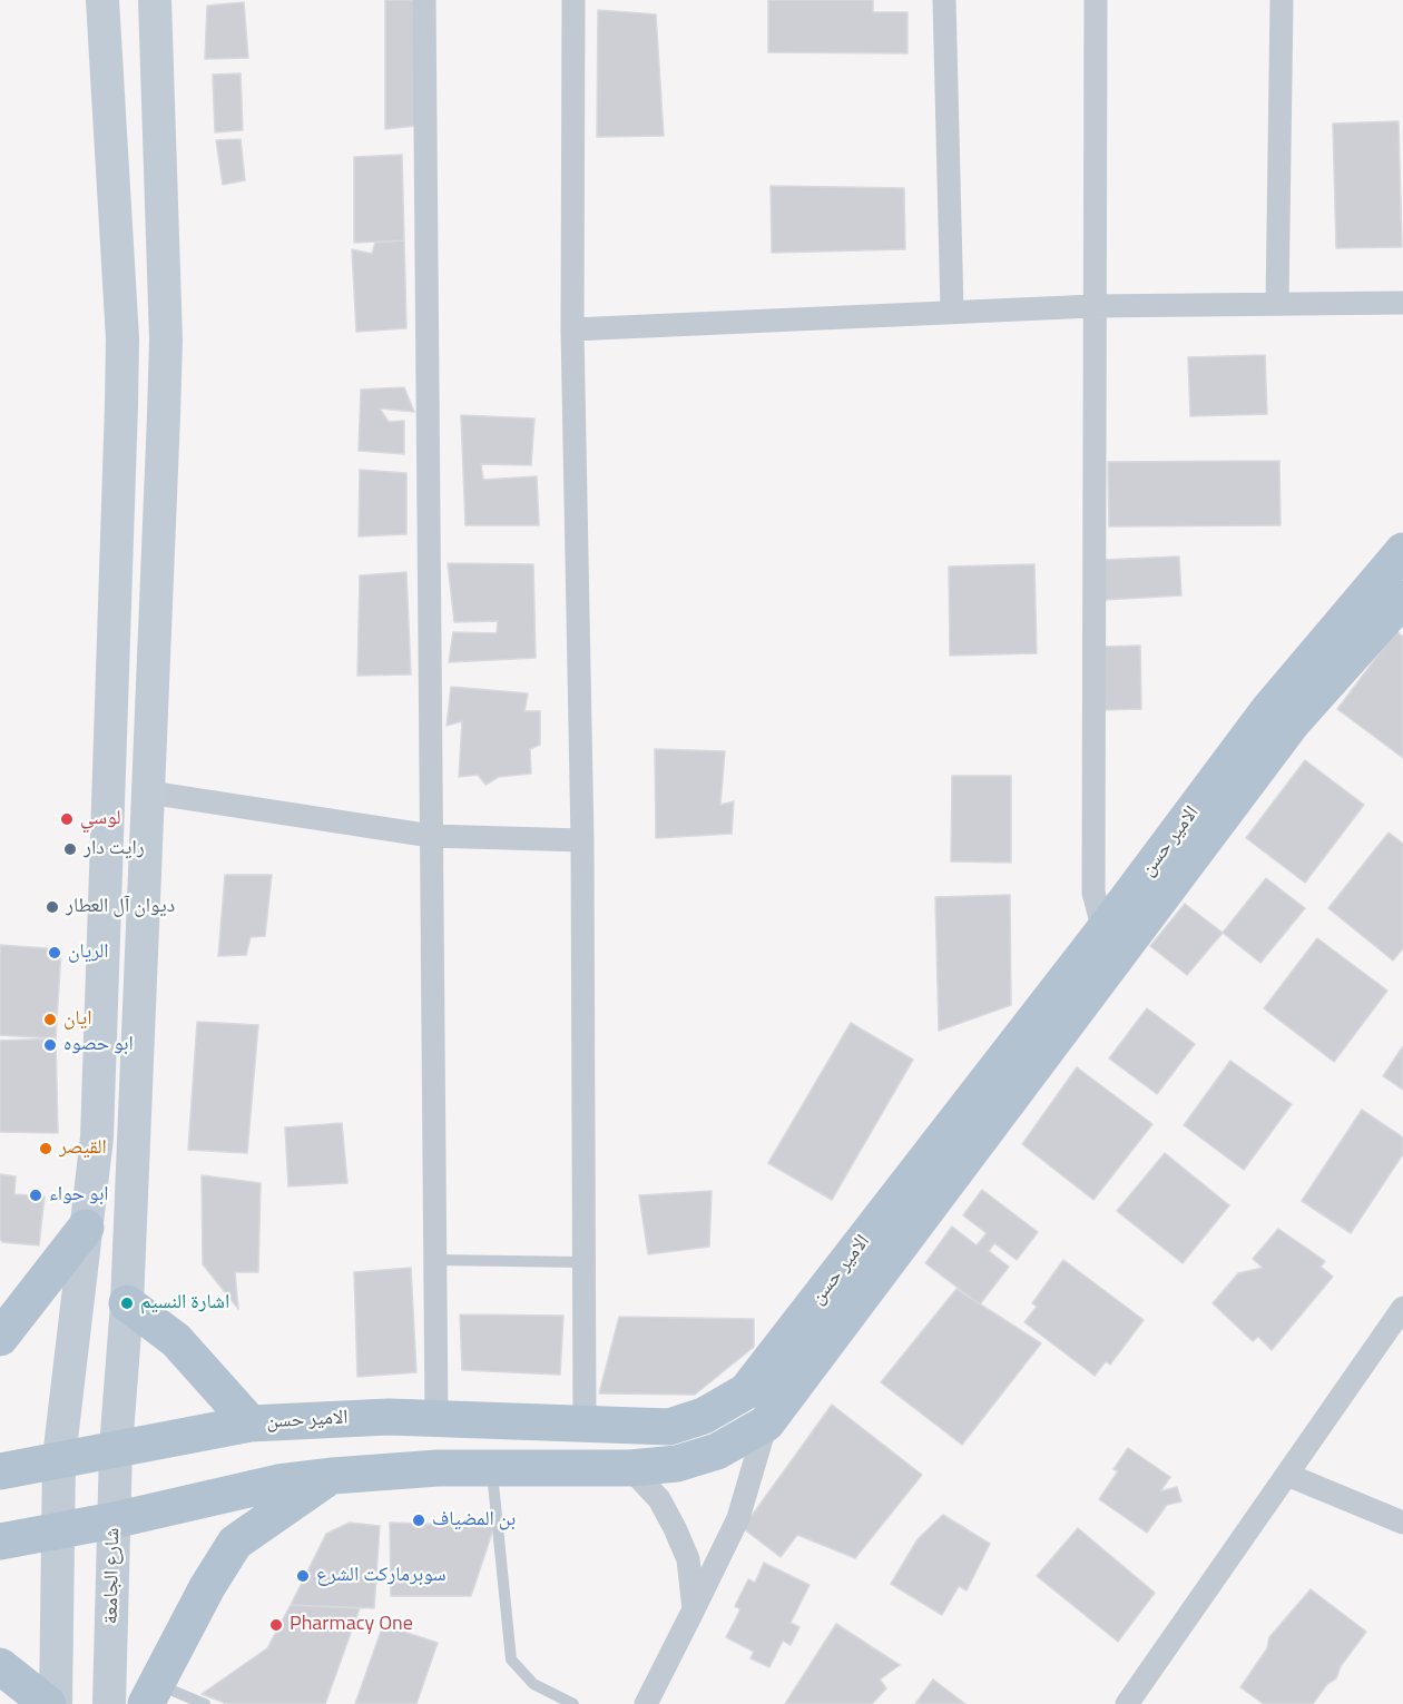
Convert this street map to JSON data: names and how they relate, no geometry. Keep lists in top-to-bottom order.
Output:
{
  "streets": {
    "main road": ["الامير حسن", "شارع الجامعة"]
  },
  "crossings": [
    ["الامير حسن", "شارع الجامعة"]
  ],
  "places": [
    "لوسي",
    "رايت دار",
    "ديوان آل العطار",
    "الريان",
    "ايان",
    "ابو حصوه",
    "القيصر",
    "ابو حواء",
    "اشارة النسيم",
    "بن المضياف",
    "سوبرماركت الشرع",
    "Pharmacy One"
  ]
}
